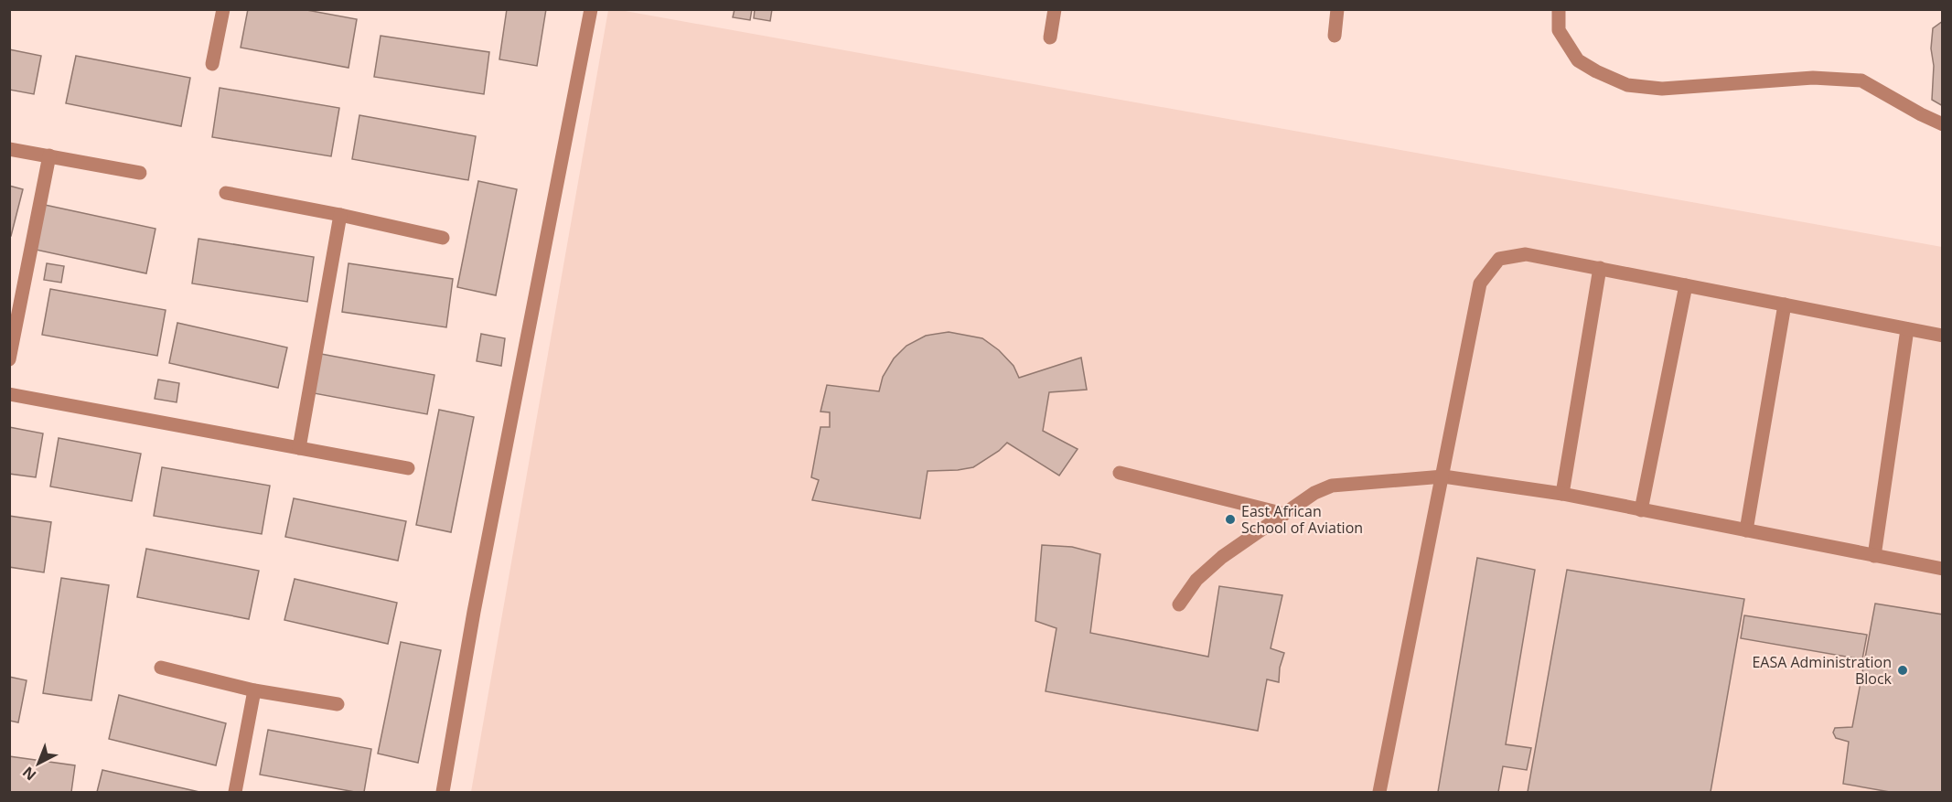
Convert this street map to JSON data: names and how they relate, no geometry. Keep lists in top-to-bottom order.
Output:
{
  "places": ["East African School of Aviation", "EASA Administration Block"],
  "north": "bottom left"
}
